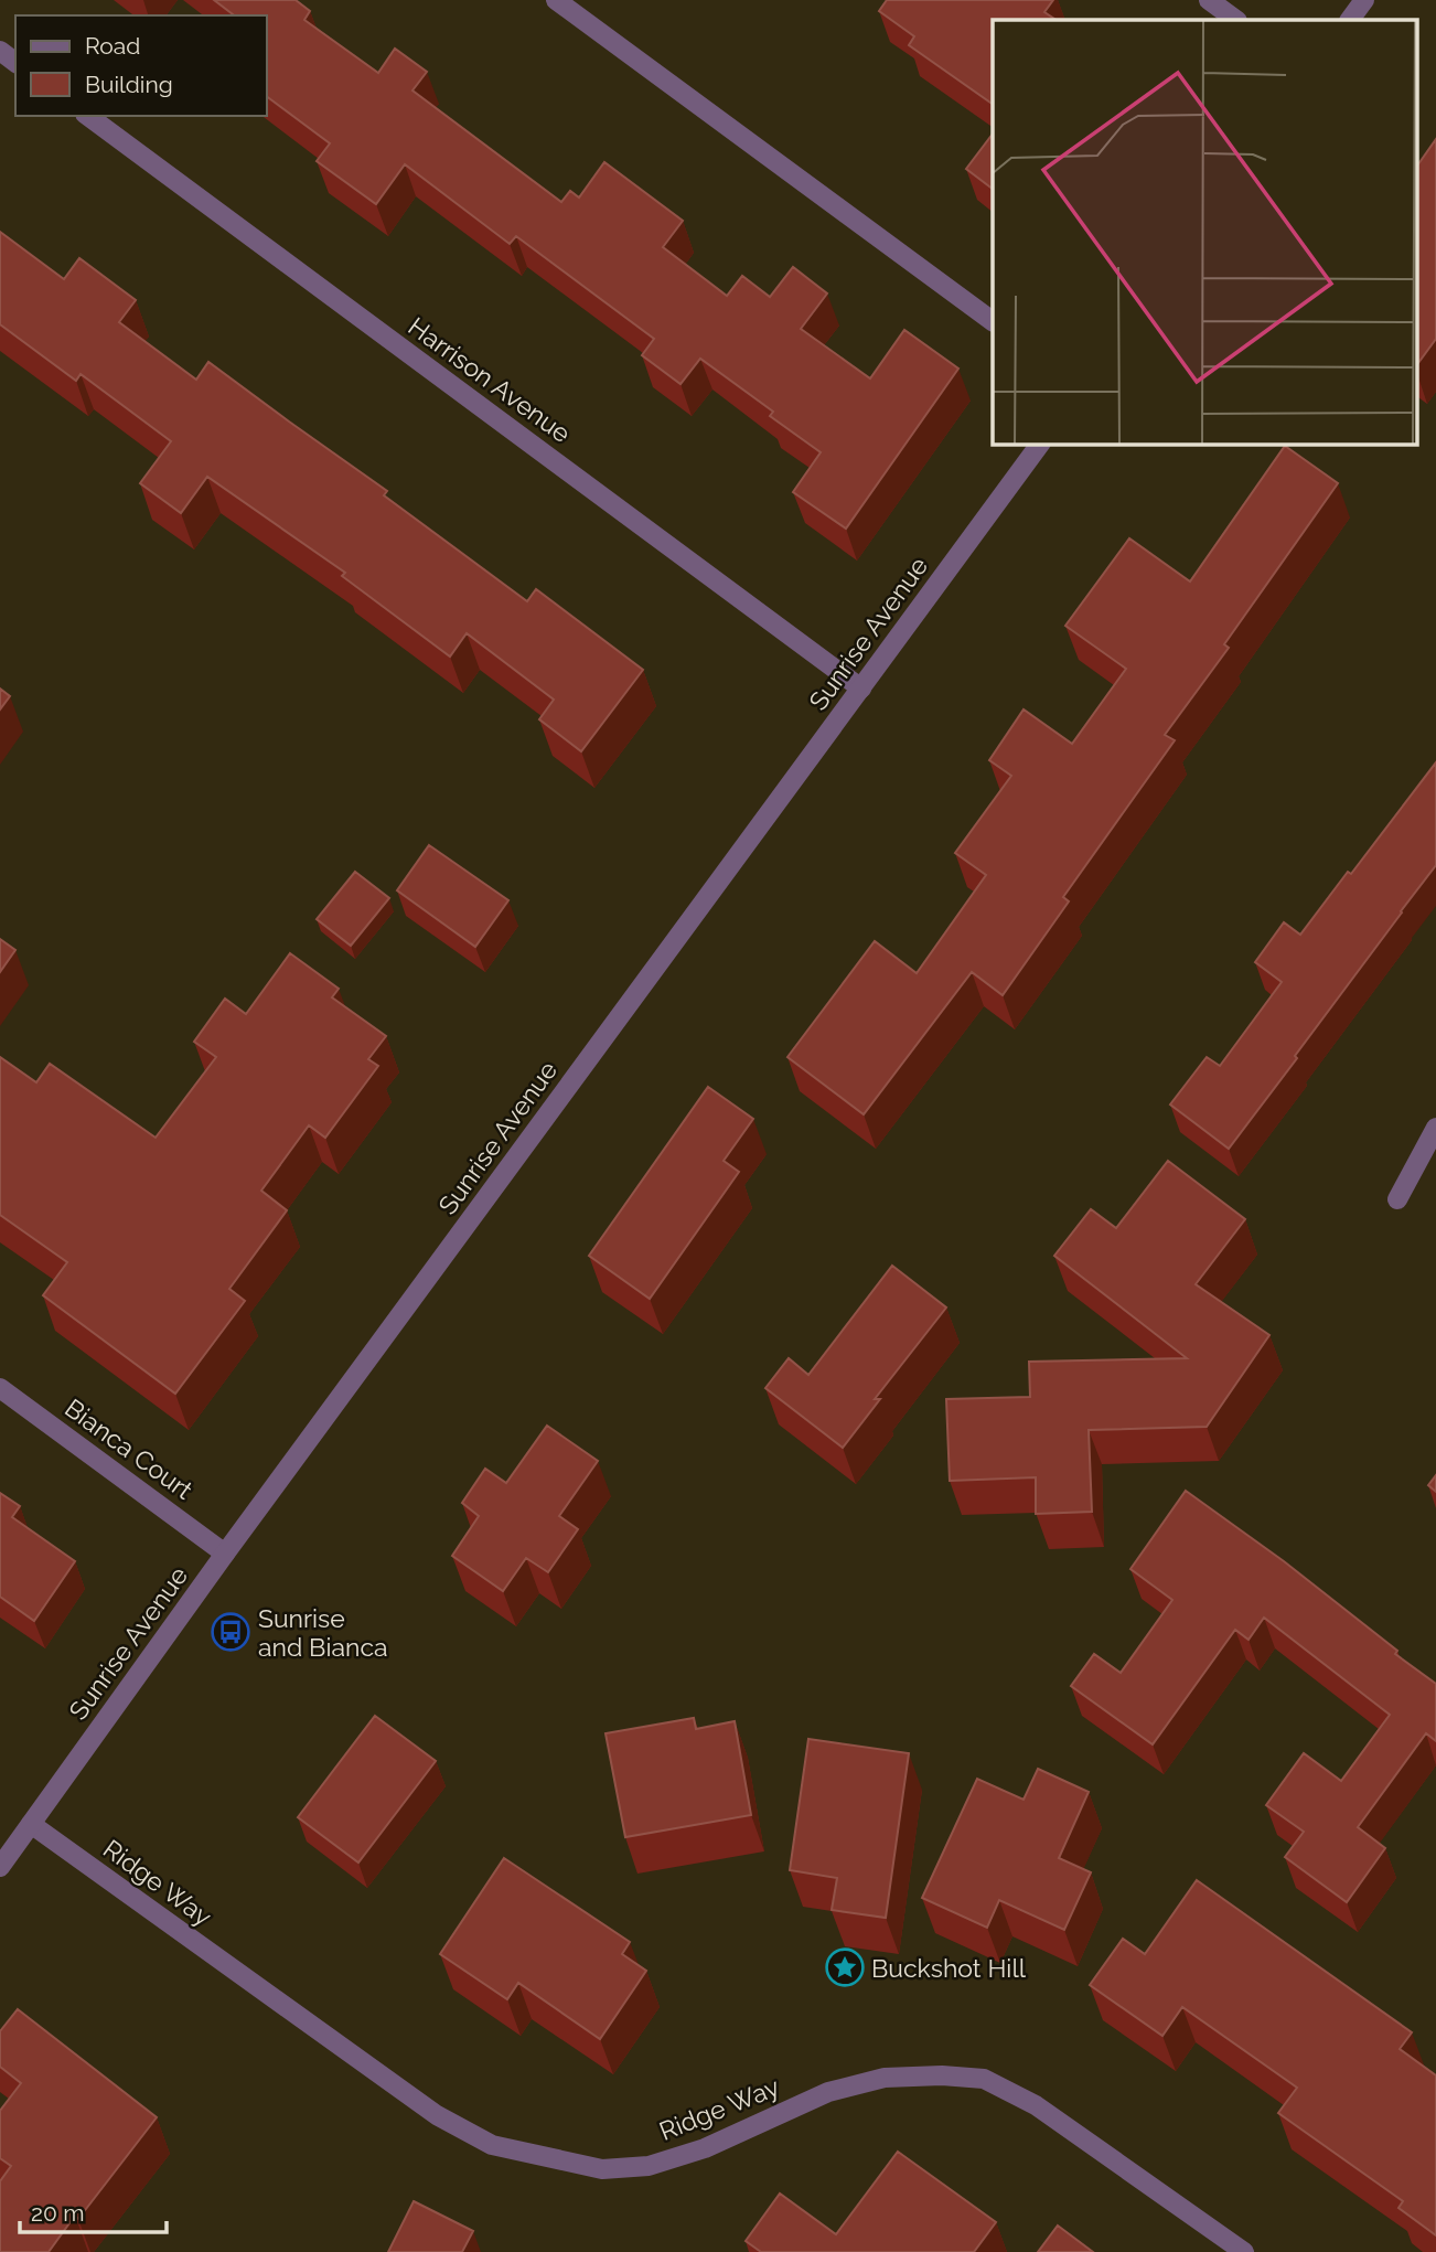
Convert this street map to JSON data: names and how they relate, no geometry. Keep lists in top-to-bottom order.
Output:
{
  "streets": {
    "street": [
      "Harrison Avenue",
      "Sunrise Avenue",
      "Bianca Court",
      "Ridge Way"
    ]
  },
  "crossings": [
    ["Harrison Avenue", "Sunrise Avenue"],
    ["Sunrise Avenue", "Bianca Court"],
    ["Sunrise Avenue", "Ridge Way"]
  ],
  "places": {
    "bus stop": ["Sunrise and Bianca"],
    "place": ["Buckshot Hill"]
  },
  "legend": ["Road", "Building"],
  "scale_bar": "20 m"
}
